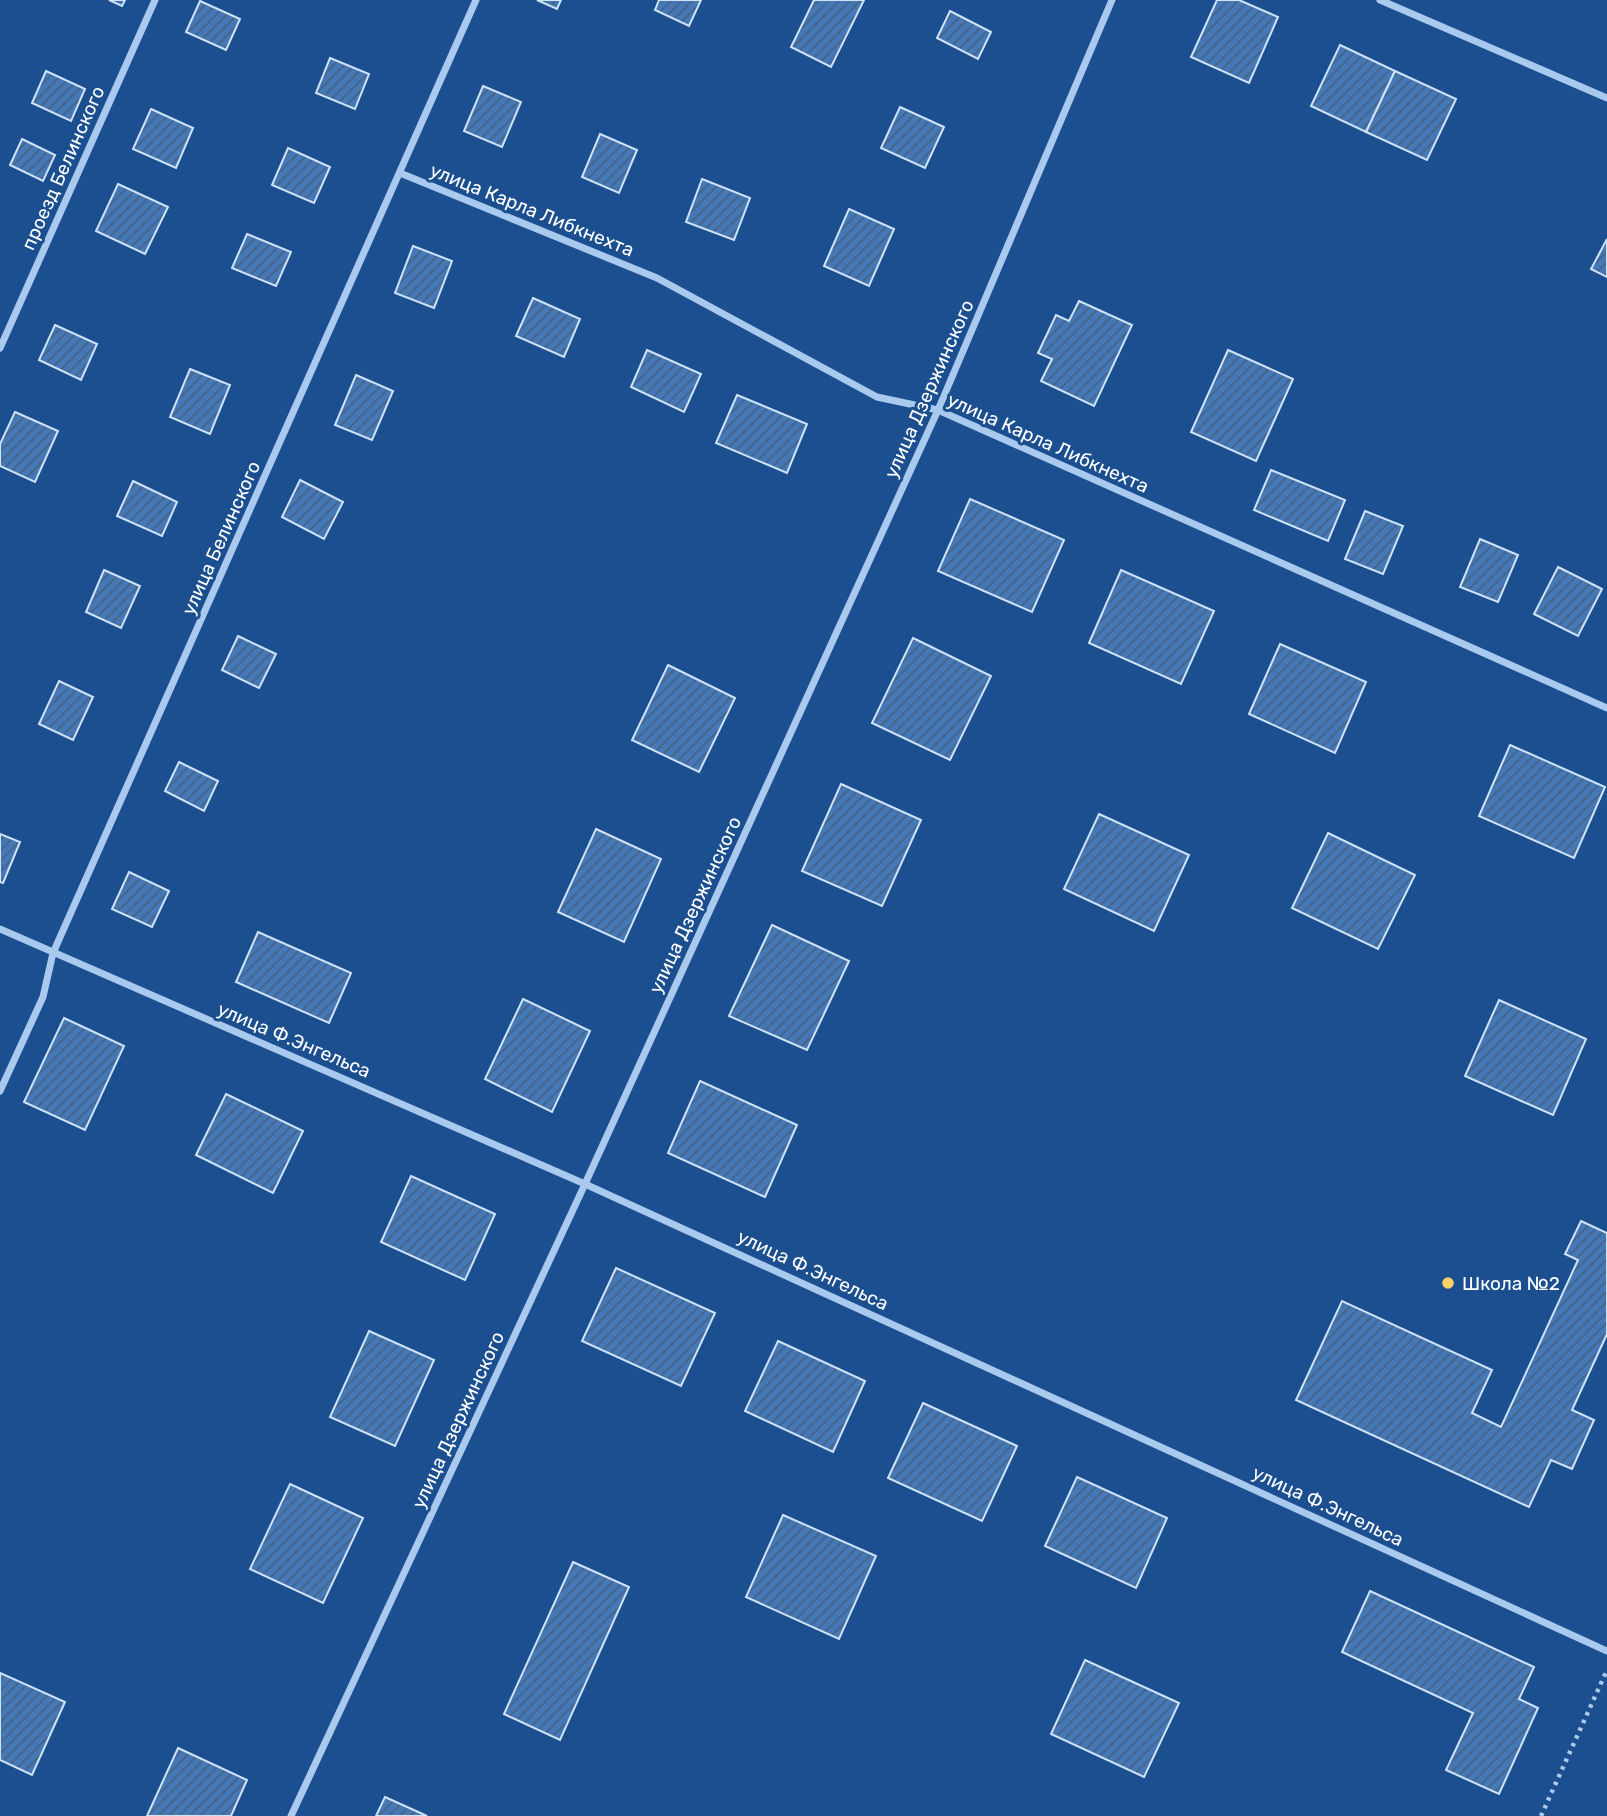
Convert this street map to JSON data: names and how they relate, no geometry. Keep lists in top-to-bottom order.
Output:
{
  "streets": {
    "street": [
      "проезд Белинского",
      "улица Карла Либкнехта",
      "улица Дзержинского",
      "улица Белинского",
      "улица Ф.Энгельса"
    ]
  },
  "crossings": [
    ["улица Карла Либкнехта", "улица Дзержинского"],
    ["улица Карла Либкнехта", "улица Белинского"],
    ["улица Дзержинского", "улица Ф.Энгельса"],
    ["улица Белинского", "улица Ф.Энгельса"]
  ],
  "places": ["Школа №2"]
}
